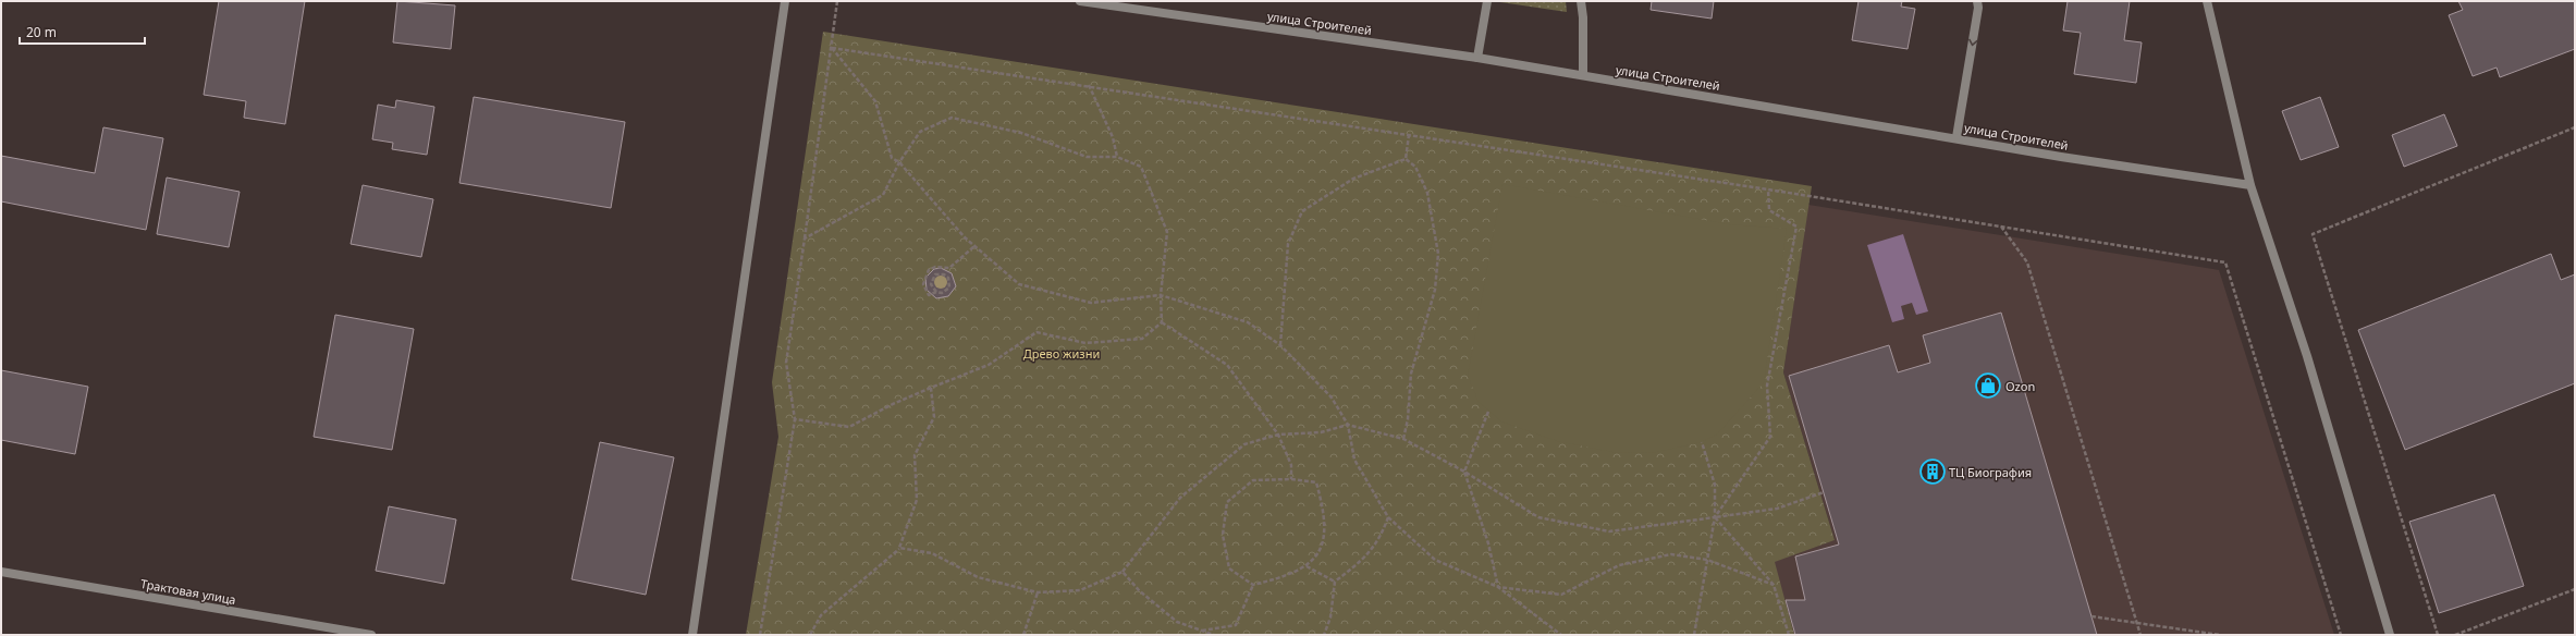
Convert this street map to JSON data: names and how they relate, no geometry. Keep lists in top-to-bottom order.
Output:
{
  "streets": {
    "street": ["улица Строителей", "Трактовая улица"]
  },
  "parks": ["Древо жизни"],
  "places": {
    "shop": ["Ozon"],
    "building": ["ТЦ Биография"]
  },
  "scale_bar": "20 m"
}
